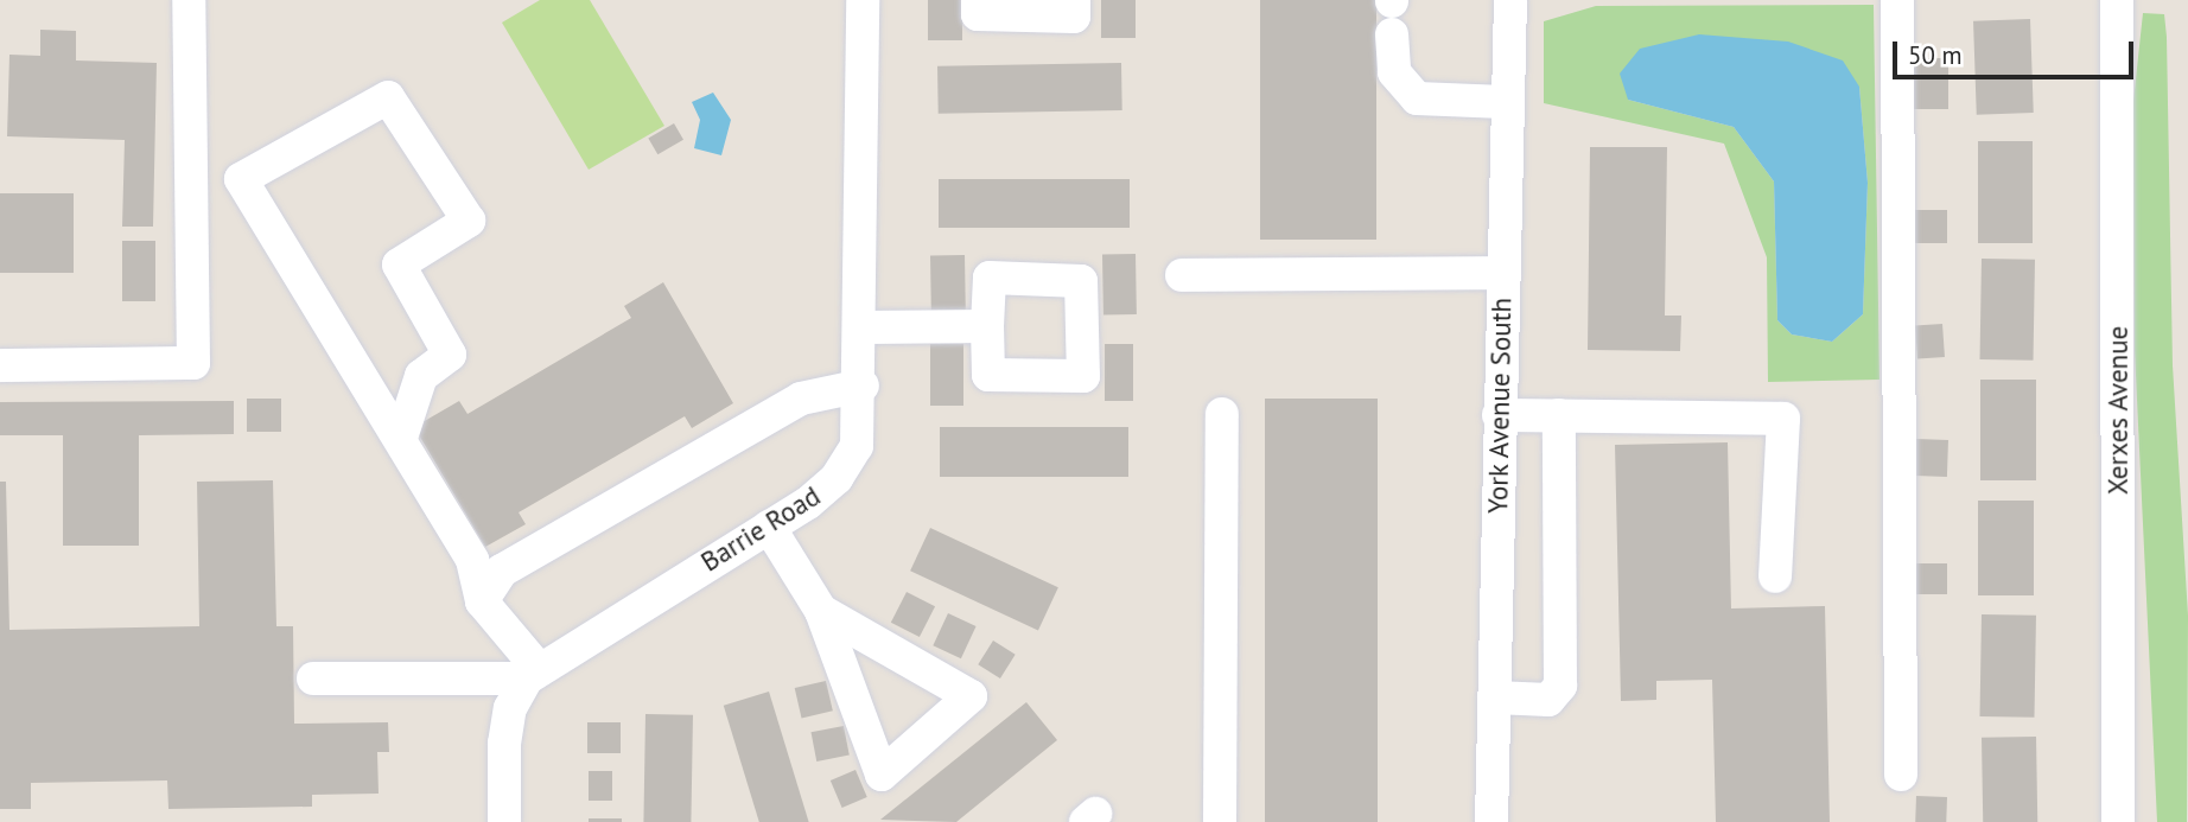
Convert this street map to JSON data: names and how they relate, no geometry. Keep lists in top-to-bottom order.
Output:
{
  "streets": {
    "street": ["York Avenue South", "Xerxes Avenue", "Barrie Road"]
  },
  "scale_bar": "50 m"
}
